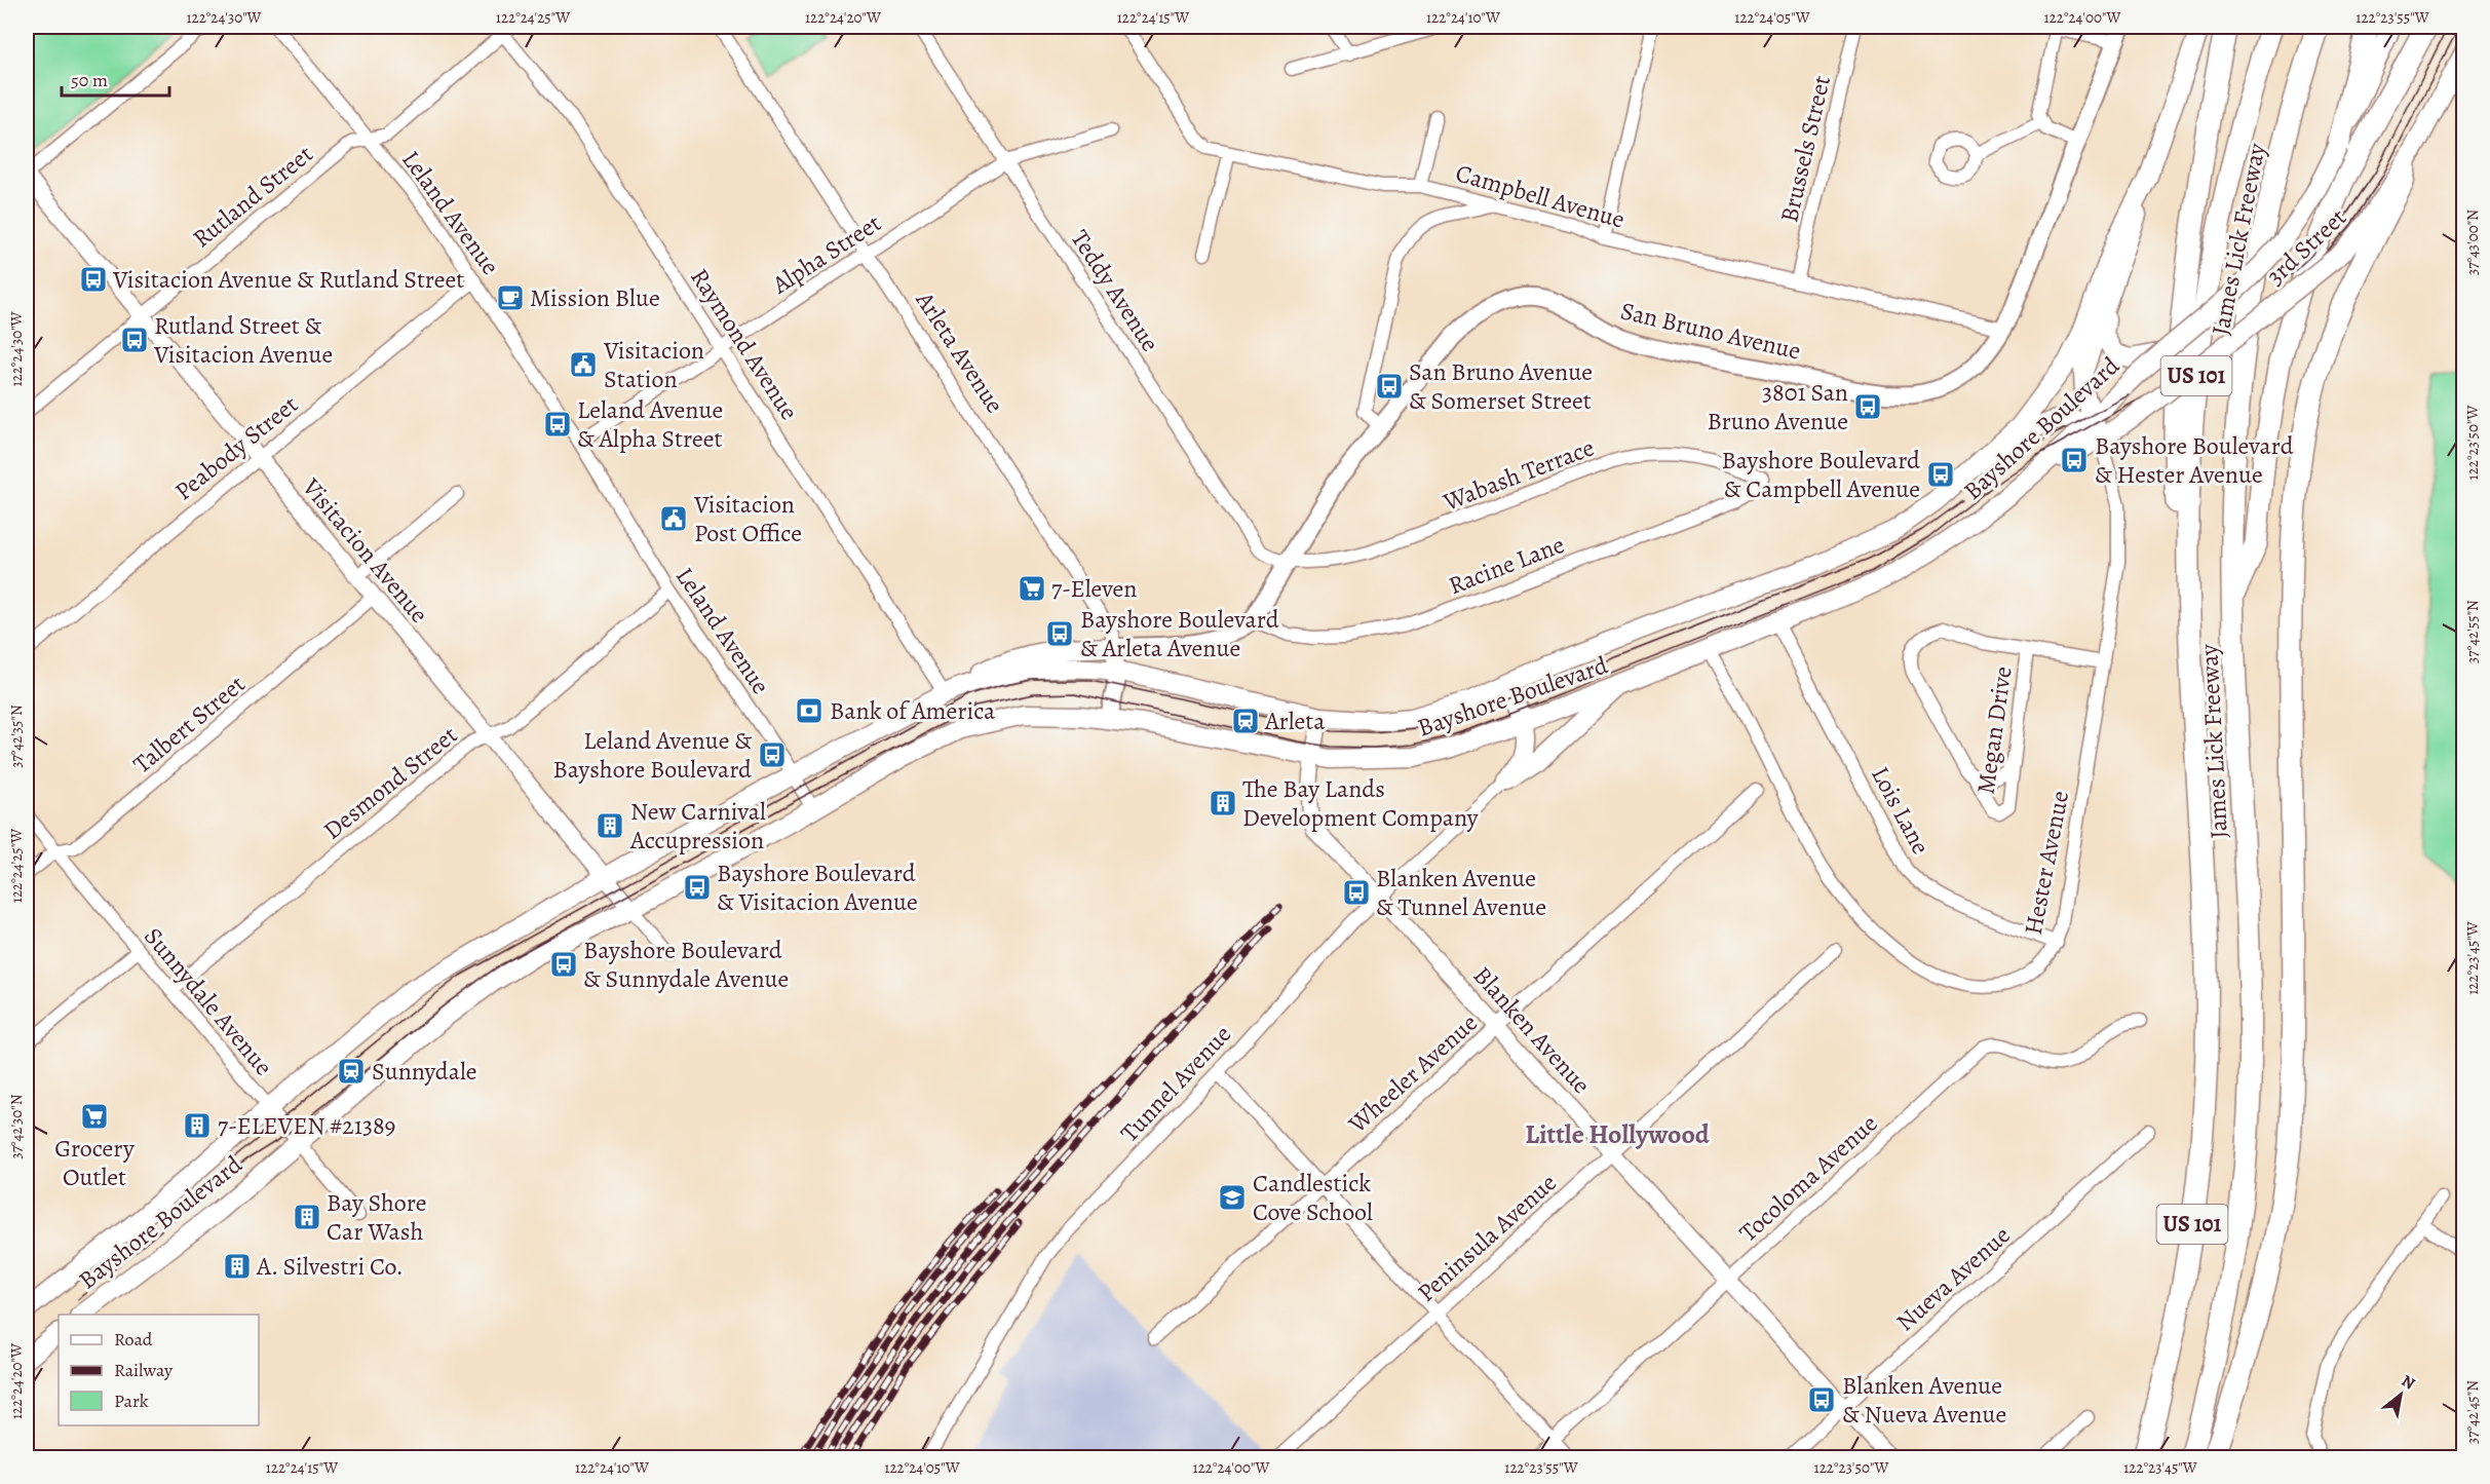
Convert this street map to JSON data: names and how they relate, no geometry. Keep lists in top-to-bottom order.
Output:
{
  "streets": {
    "highway": ["James Lick Freeway", "US 101"],
    "main road": [
      "3rd Street",
      "San Bruno Avenue",
      "Arleta Avenue",
      "Bayshore Boulevard"
    ],
    "street": [
      "Brussels Street",
      "Rutland Street",
      "Campbell Avenue",
      "Leland Avenue",
      "Alpha Street",
      "Teddy Avenue",
      "Raymond Avenue",
      "Peabody Street",
      "Wabash Terrace",
      "Visitacion Avenue",
      "Racine Lane",
      "Talbert Street",
      "Megan Drive",
      "Desmond Street",
      "Lois Lane",
      "Hester Avenue",
      "Sunnydale Avenue",
      "Blanken Avenue",
      "Wheeler Avenue",
      "Tunnel Avenue",
      "Tocoloma Avenue",
      "Peninsula Avenue",
      "Nueva Avenue"
    ]
  },
  "crossings": [
    ["Brussels Street", "Campbell Avenue"],
    ["Rutland Street", "Leland Avenue"],
    ["Rutland Street", "Raymond Avenue"],
    ["Rutland Street", "Visitacion Avenue"],
    ["Campbell Avenue", "San Bruno Avenue"],
    ["Leland Avenue", "Alpha Street"],
    ["Leland Avenue", "Bayshore Boulevard"],
    ["Leland Avenue", "Peabody Street"],
    ["Leland Avenue", "Desmond Street"],
    ["3rd Street", "Bayshore Boulevard"],
    ["3rd Street", "Hester Avenue"],
    ["Alpha Street", "Teddy Avenue"],
    ["Alpha Street", "Raymond Avenue"],
    ["Alpha Street", "Arleta Avenue"],
    ["Teddy Avenue", "San Bruno Avenue"],
    ["Teddy Avenue", "Wabash Terrace"],
    ["San Bruno Avenue", "Arleta Avenue"],
    ["San Bruno Avenue", "Wabash Terrace"],
    ["San Bruno Avenue", "Racine Lane"],
    ["Raymond Avenue", "Bayshore Boulevard"],
    ["Arleta Avenue", "Bayshore Boulevard"],
    ["Bayshore Boulevard", "Visitacion Avenue"],
    ["Bayshore Boulevard", "Lois Lane"],
    ["Bayshore Boulevard", "Hester Avenue"],
    ["Bayshore Boulevard", "Sunnydale Avenue"],
    ["Bayshore Boulevard", "Blanken Avenue"],
    ["Peabody Street", "Visitacion Avenue"],
    ["Wabash Terrace", "Racine Lane"],
    ["Visitacion Avenue", "Talbert Street"],
    ["Visitacion Avenue", "Desmond Street"],
    ["Talbert Street", "Sunnydale Avenue"],
    ["Desmond Street", "Sunnydale Avenue"],
    ["Lois Lane", "Hester Avenue"],
    ["Blanken Avenue", "Wheeler Avenue"],
    ["Blanken Avenue", "Tunnel Avenue"],
    ["Blanken Avenue", "Tocoloma Avenue"],
    ["Blanken Avenue", "Peninsula Avenue"],
    ["Blanken Avenue", "Nueva Avenue"]
  ],
  "districts": ["Little Hollywood"],
  "places": {
    "bus stop": [
      "Visitacion Avenue & Rutland Street",
      "Rutland Street & Visitacion Avenue",
      "San Bruno Avenue & Somerset Street",
      "3801 San Bruno Avenue",
      "Leland Avenue & Alpha Street",
      "Bayshore Boulevard & Hester Avenue",
      "Bayshore Boulevard & Campbell Avenue",
      "Bayshore Boulevard & Arleta Avenue",
      "Leland Avenue & Bayshore Boulevard",
      "Bayshore Boulevard & Visitacion Avenue",
      "Blanken Avenue & Tunnel Avenue",
      "Bayshore Boulevard & Sunnydale Avenue",
      "Blanken Avenue & Nueva Avenue"
    ],
    "cafe": ["Mission Blue"],
    "public building": ["Visitacion Station", "Visitacion Post Office"],
    "supermarket": ["7-Eleven", "Grocery Outlet"],
    "bank": ["Bank of America"],
    "station": ["Arleta", "Sunnydale"],
    "building": [
      "The Bay Lands Development Company",
      "New Carnival Accupression",
      "7-ELEVEN #21389",
      "Bay Shore Car Wash",
      "A. Silvestri Co."
    ],
    "school or university": ["Candlestick Cove School"]
  },
  "legend": ["Road", "Railway", "Park"],
  "scale_bar": "50 m",
  "north": "top right",
  "coordinates": [
    "122°24'30\"W",
    "122°24'25\"W",
    "122°24'20\"W",
    "122°24'15\"W",
    "122°24'10\"W",
    "122°24'05\"W",
    "122°24'00\"W",
    "122°23'55\"W",
    "37°43'00\"N",
    "122°23'50\"W",
    "37°42'55\"N",
    "37°42'35\"N",
    "122°23'45\"W",
    "37°42'30\"N",
    "37°42'45\"N"
  ]
}
